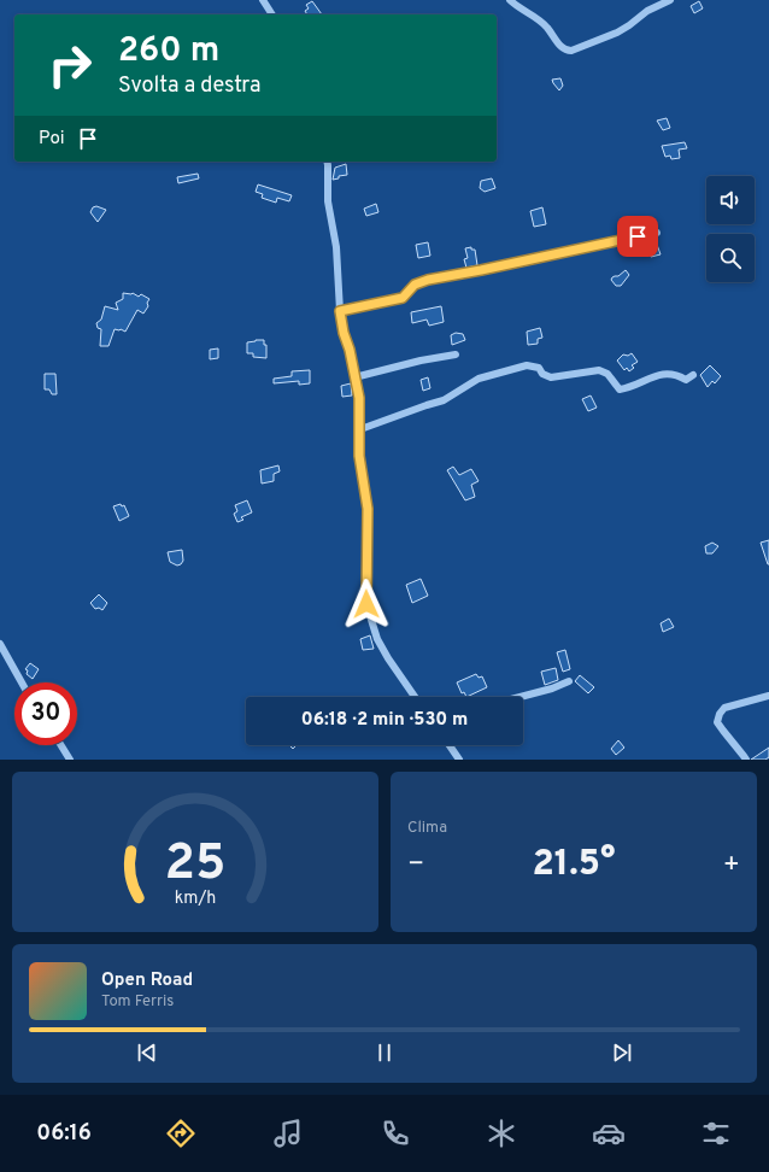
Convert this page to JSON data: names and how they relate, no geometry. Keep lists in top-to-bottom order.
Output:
{
  "page": {
    "turn": ["260 m", "Svolta a destra"],
    "then": "Poi",
    "limit": "30",
    "trip": "06:18 · 2 min · 530 m",
    "tile": "Clima",
    "heat": ["−", "21.5°", "+"],
    "song": ["Open Road", "Tom Ferris"],
    "tabs": "06:16",
    "gauge": ["25", "km/h"]
  }
}
